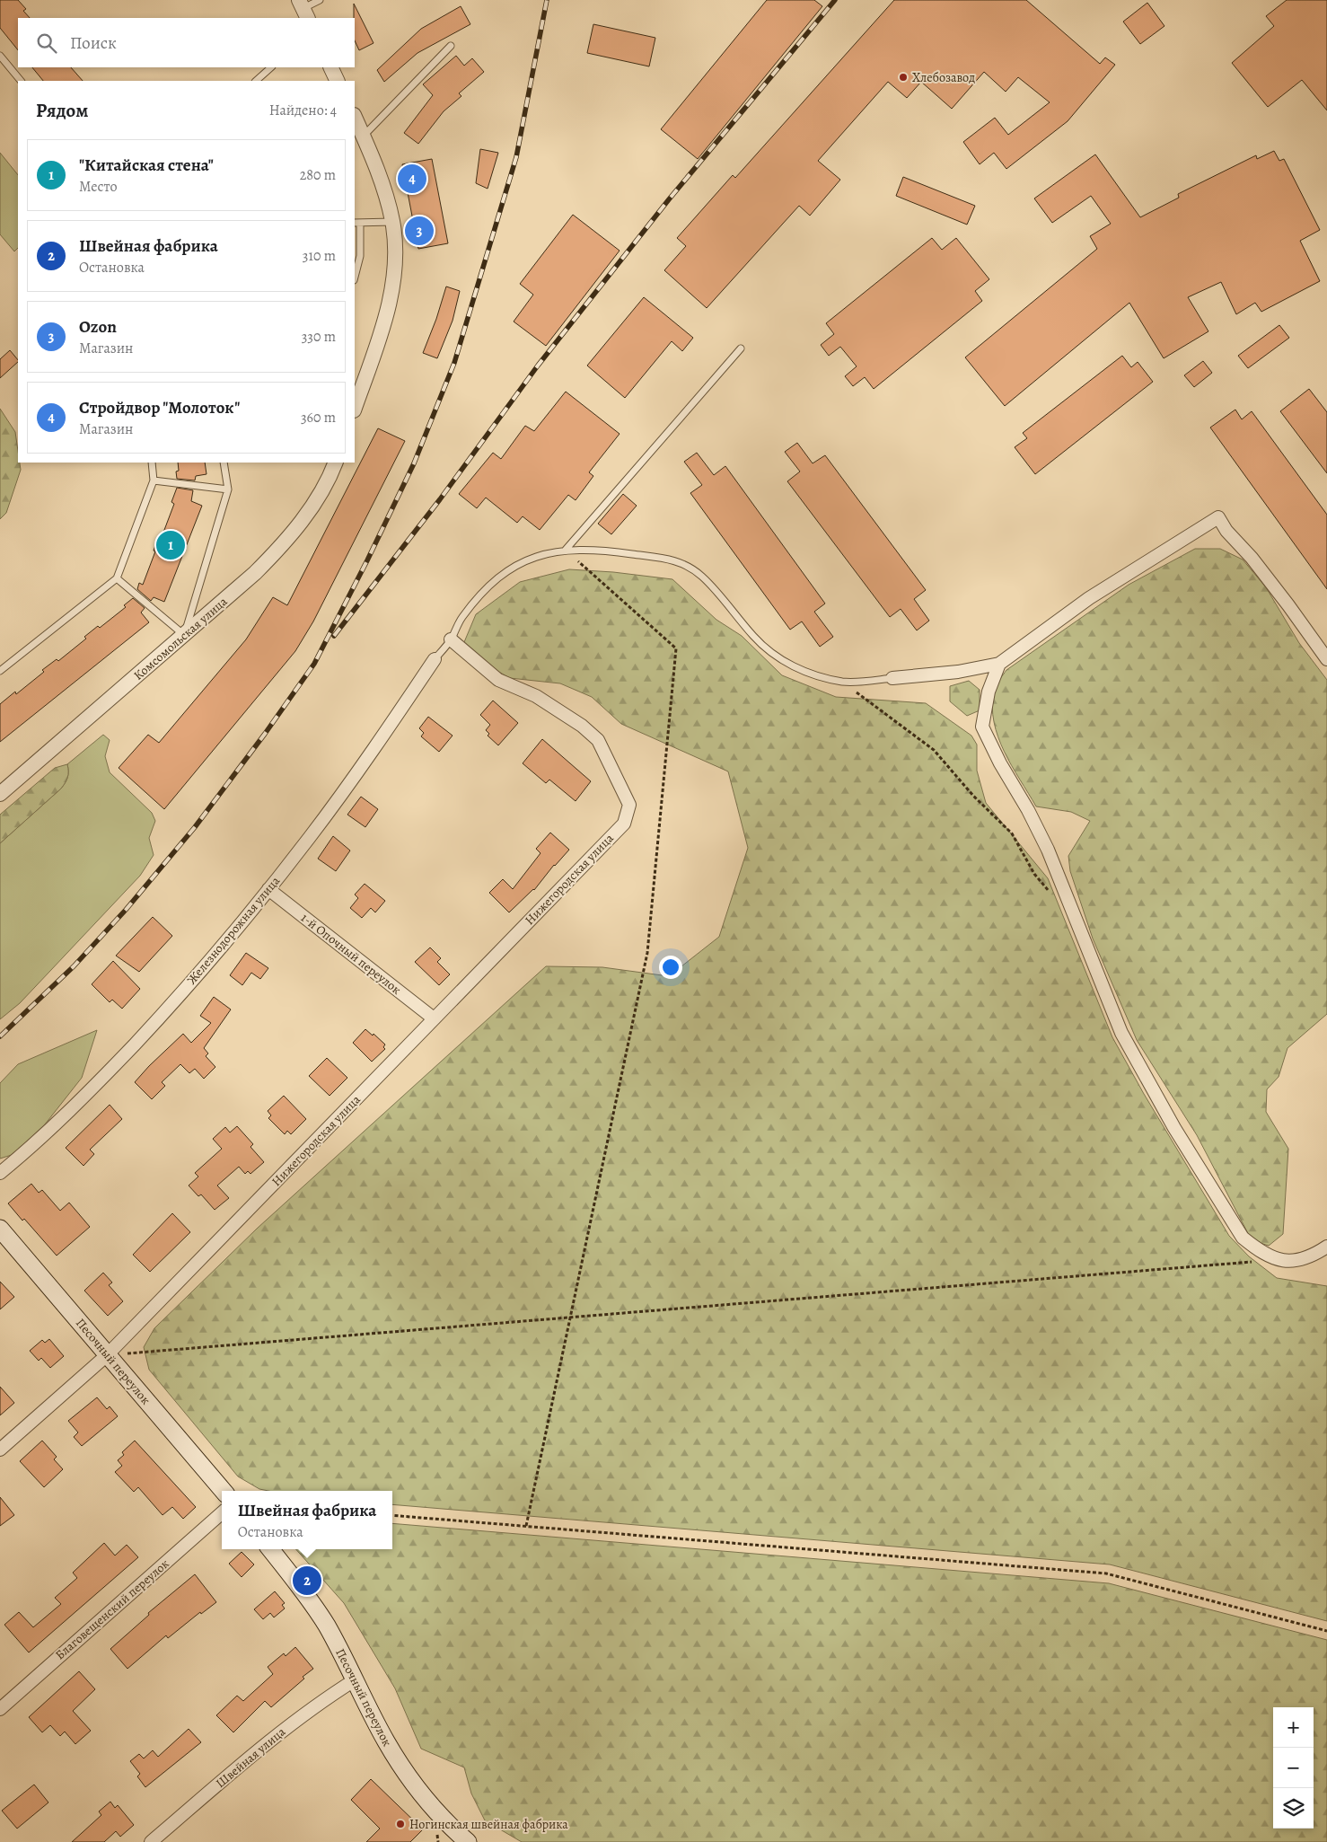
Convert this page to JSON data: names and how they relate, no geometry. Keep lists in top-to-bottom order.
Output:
{
  "streets": {
    "main road": ["Песочный переулок"],
    "street": [
      "Комсомольская улица",
      "Нижегородская улица",
      "Железнодорожная улица",
      "1-й Опочный переулок",
      "Благовещенский переулок",
      "Швейная улица"
    ]
  },
  "crossings": [
    ["Нижегородская улица", "1-й Опочный переулок"],
    ["Нижегородская улица", "Песочный переулок"],
    ["Железнодорожная улица", "1-й Опочный переулок"],
    ["Песочный переулок", "Швейная улица"]
  ],
  "places": ["Хлебозавод", "Ногинская швейная фабрика"],
  "page": {
    "search": "Поиск",
    "heading": ["Рядом", "Найдено: 4"],
    "list": [
      {
        "mark": "1",
        "name": "\"Китайская стена\"",
        "note": "Место",
        "value": "280 m"
      },
      {
        "mark": "2",
        "name": "Швейная фабрика",
        "note": "Остановка",
        "value": "310 m"
      },
      {
        "mark": "3",
        "name": "Ozon",
        "note": "Магазин",
        "value": "330 m"
      },
      {
        "mark": "4",
        "name": "Стройдвор \"Молоток\"",
        "note": "Магазин",
        "value": "360 m"
      }
    ],
    "pins": [
      "4",
      "3",
      "1",
      "2"
    ],
    "popup": ["Швейная фабрика", "Остановка"],
    "map_buttons": ["+", "−"]
  }
}
